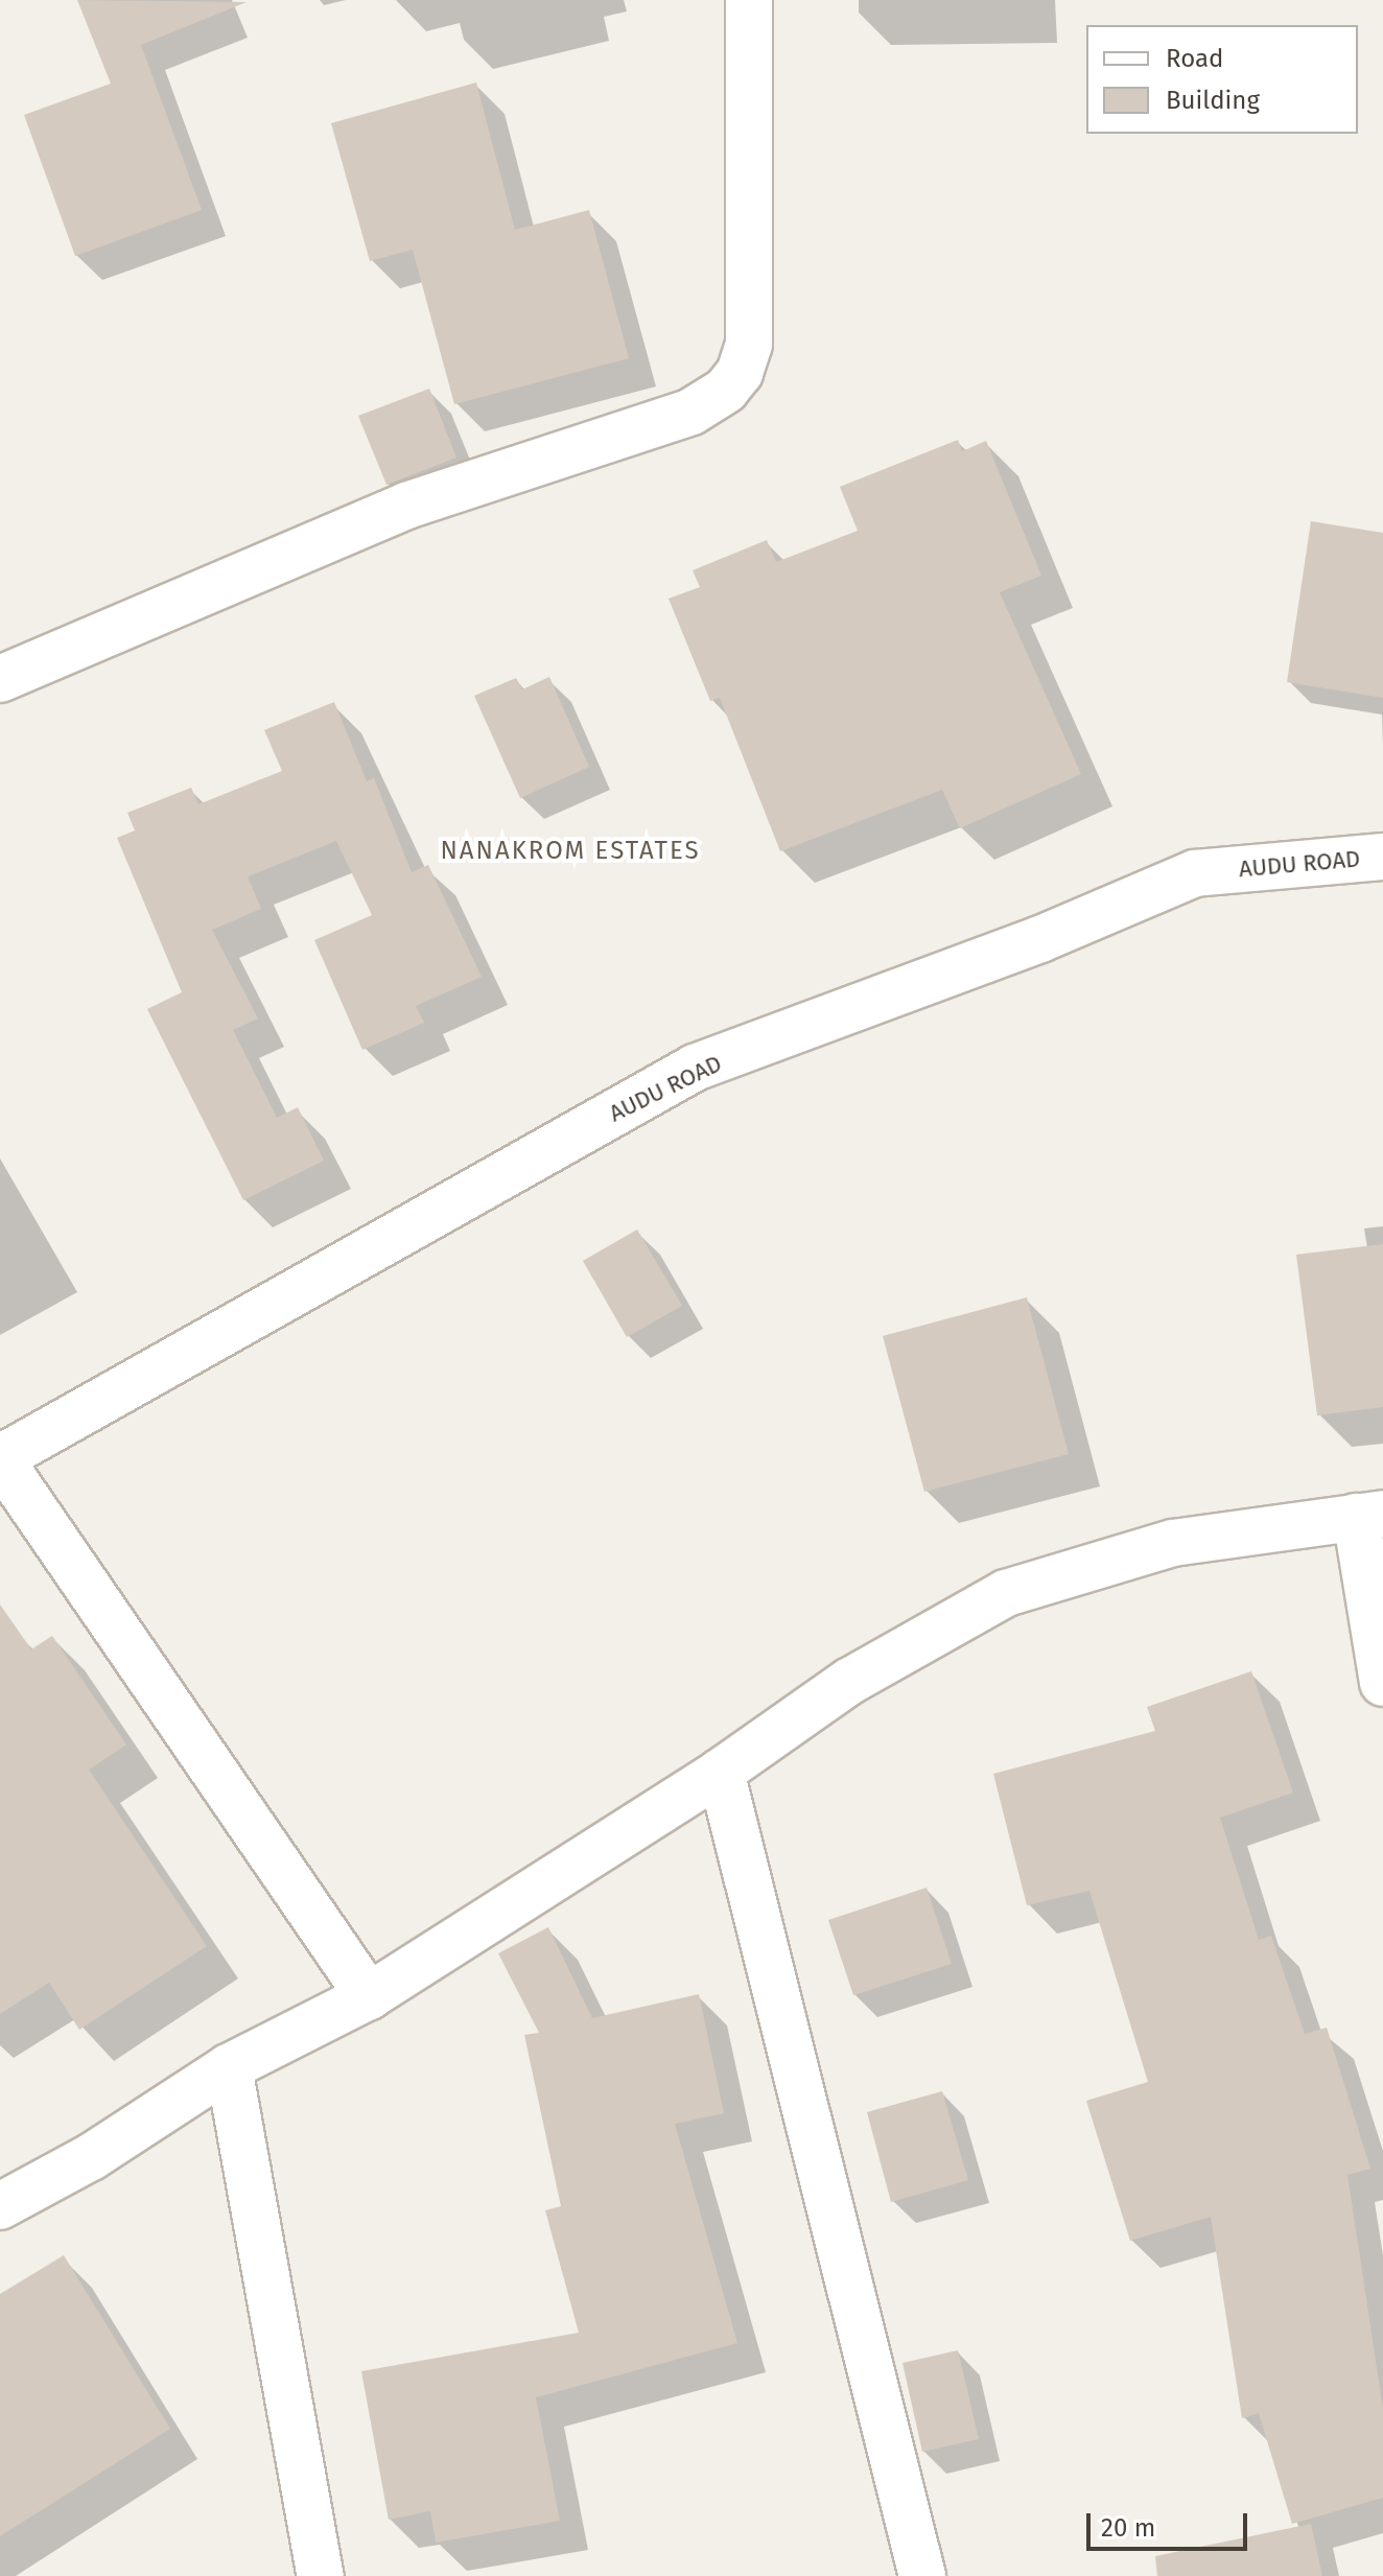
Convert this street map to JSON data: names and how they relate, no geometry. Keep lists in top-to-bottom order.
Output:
{
  "streets": {
    "street": ["AUDU ROAD"]
  },
  "districts": ["NANAKROM ESTATES"],
  "legend": ["Road", "Building"],
  "scale_bar": "20 m"
}
